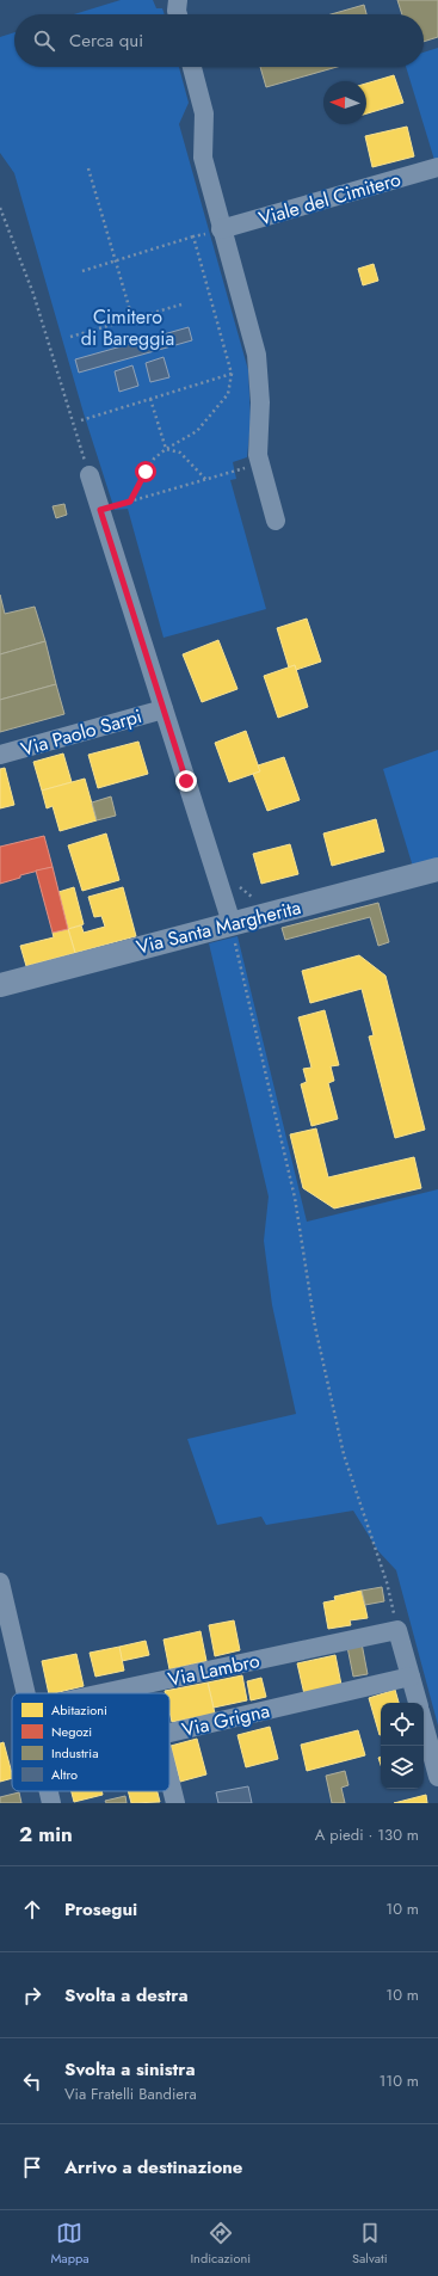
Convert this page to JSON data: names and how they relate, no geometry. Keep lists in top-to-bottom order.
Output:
{
  "streets": {
    "street": [
      "Viale del Cimitero",
      "Via Paolo Sarpi",
      "Via Santa Margherita",
      "Via Lambro",
      "Via Grigna"
    ]
  },
  "parks": ["Cimitero di Bareggia"],
  "legend": [
    "Abitazioni",
    "Negozi",
    "Industria",
    "Altro"
  ],
  "north": "left",
  "page": {
    "search": "Cerca qui",
    "heading": ["2 min", "A piedi · 130 m"],
    "list": [
      ["Prosegui", "10 m"],
      ["Svolta a destra", "10 m"],
      ["Svolta a sinistra", "Via Fratelli Bandiera", "110 m"],
      "Arrivo a destinazione"
    ],
    "nav": ["Mappa", "Indicazioni", "Salvati"]
  }
}
